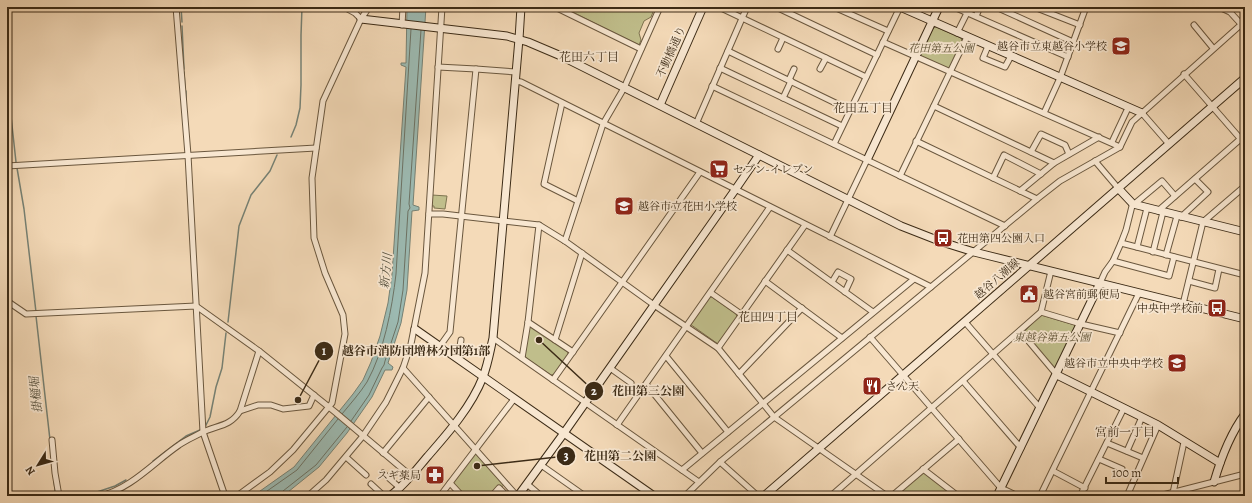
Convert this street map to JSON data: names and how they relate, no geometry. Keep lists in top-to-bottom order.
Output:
{
  "streets": {
    "street": ["不動橋通り", "越谷八潮線"]
  },
  "districts": [
    "花田六丁目",
    "花田五丁目",
    "花田四丁目",
    "宮前一丁目"
  ],
  "water": ["新方川", "掛樋堀"],
  "parks": ["花田第五公園", "東越谷第五公園"],
  "places": {
    "school or university": ["越谷市立東越谷小学校", "越谷市立花田小学校", "越谷市立中央中学校"],
    "supermarket": ["セブン-イレブン"],
    "bus stop": ["花田第四公園入口", "中央中学校前"],
    "public building": ["越谷宮前郵便局"],
    "other": ["花田第三公園", "越谷市消防団増林分団第1部", "花田第二公園"],
    "restaurant": ["さん天"],
    "pharmacy": ["スギ薬局"]
  },
  "scale_bar": "100 m",
  "north": "bottom left"
}
